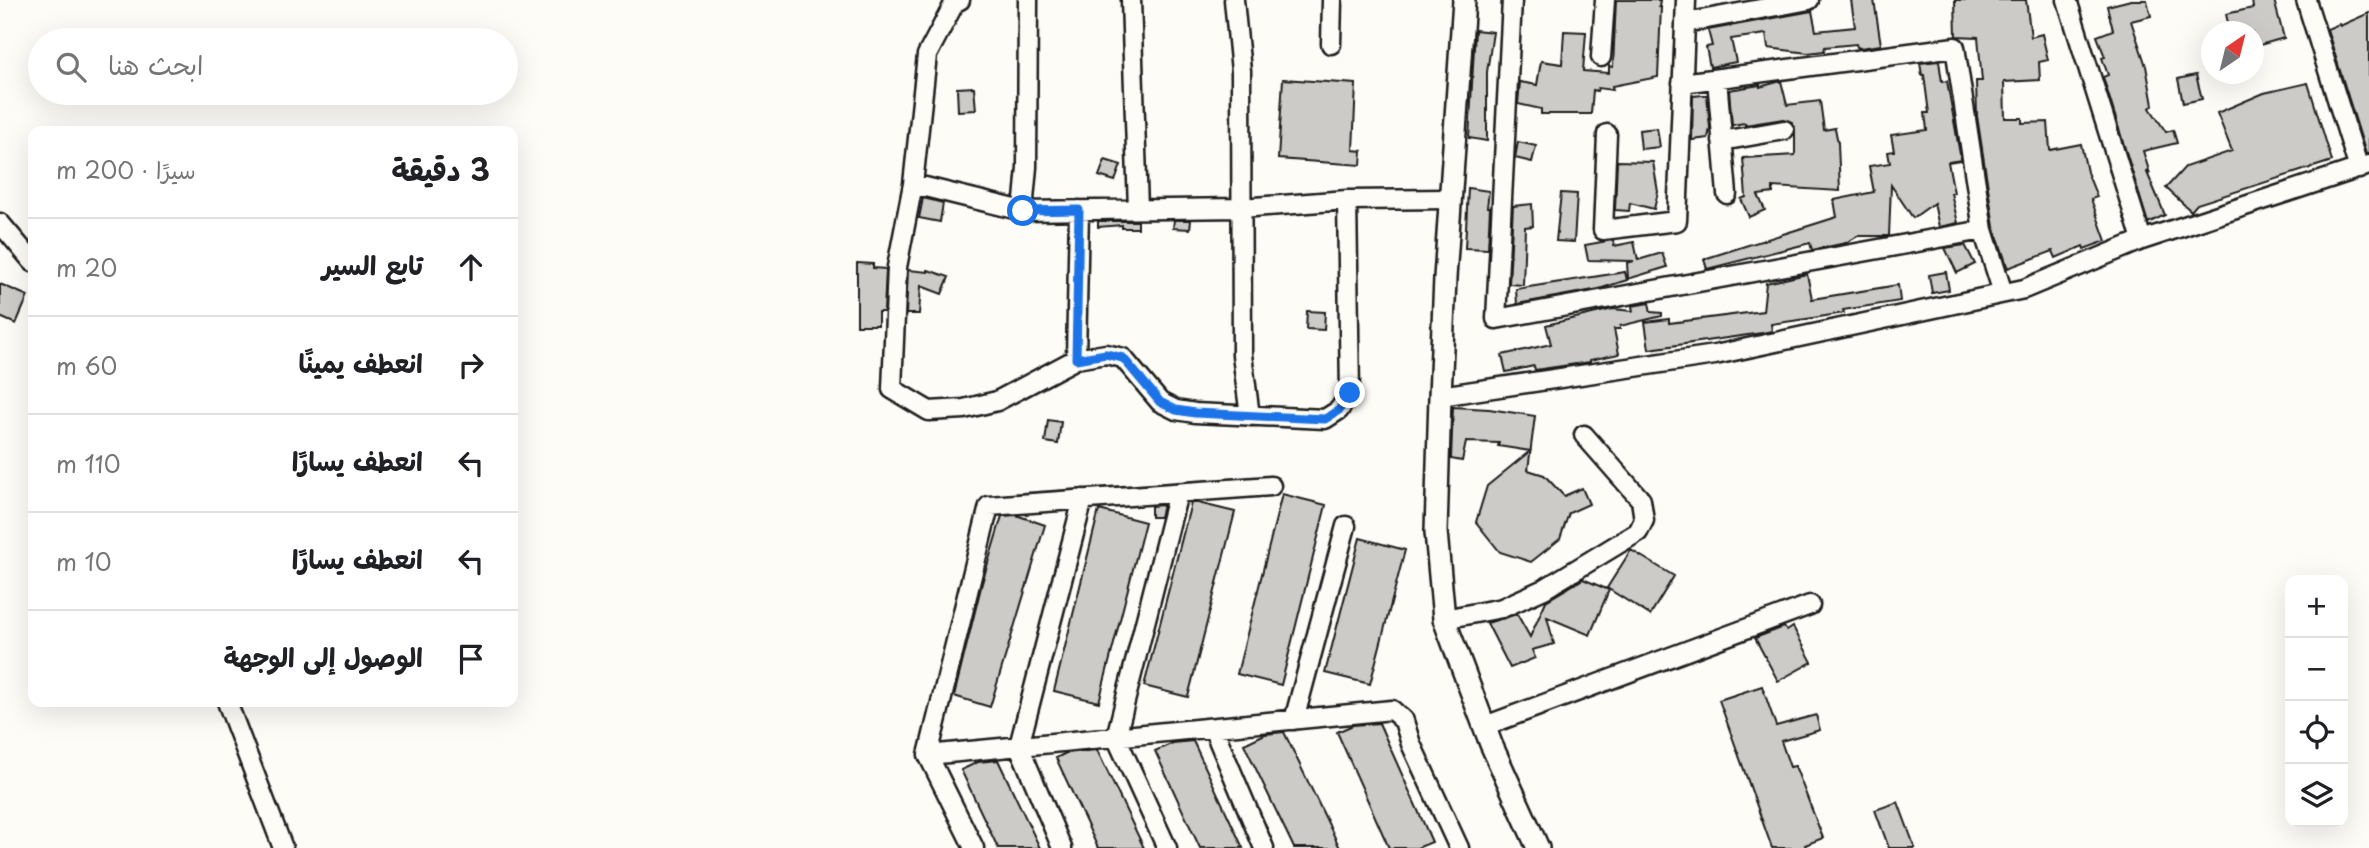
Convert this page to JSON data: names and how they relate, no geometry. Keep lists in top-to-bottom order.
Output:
{
  "north": "top right",
  "page": {
    "search": "ابحث هنا",
    "heading": ["3 دقيقة", "سيرًا · 200 m"],
    "list": [
      ["تابع السير", "20 m"],
      ["انعطف يمينًا", "60 m"],
      ["انعطف يسارًا", "110 m"],
      ["انعطف يسارًا", "10 m"],
      "الوصول إلى الوجهة"
    ],
    "map_buttons": ["+", "−"]
  }
}
